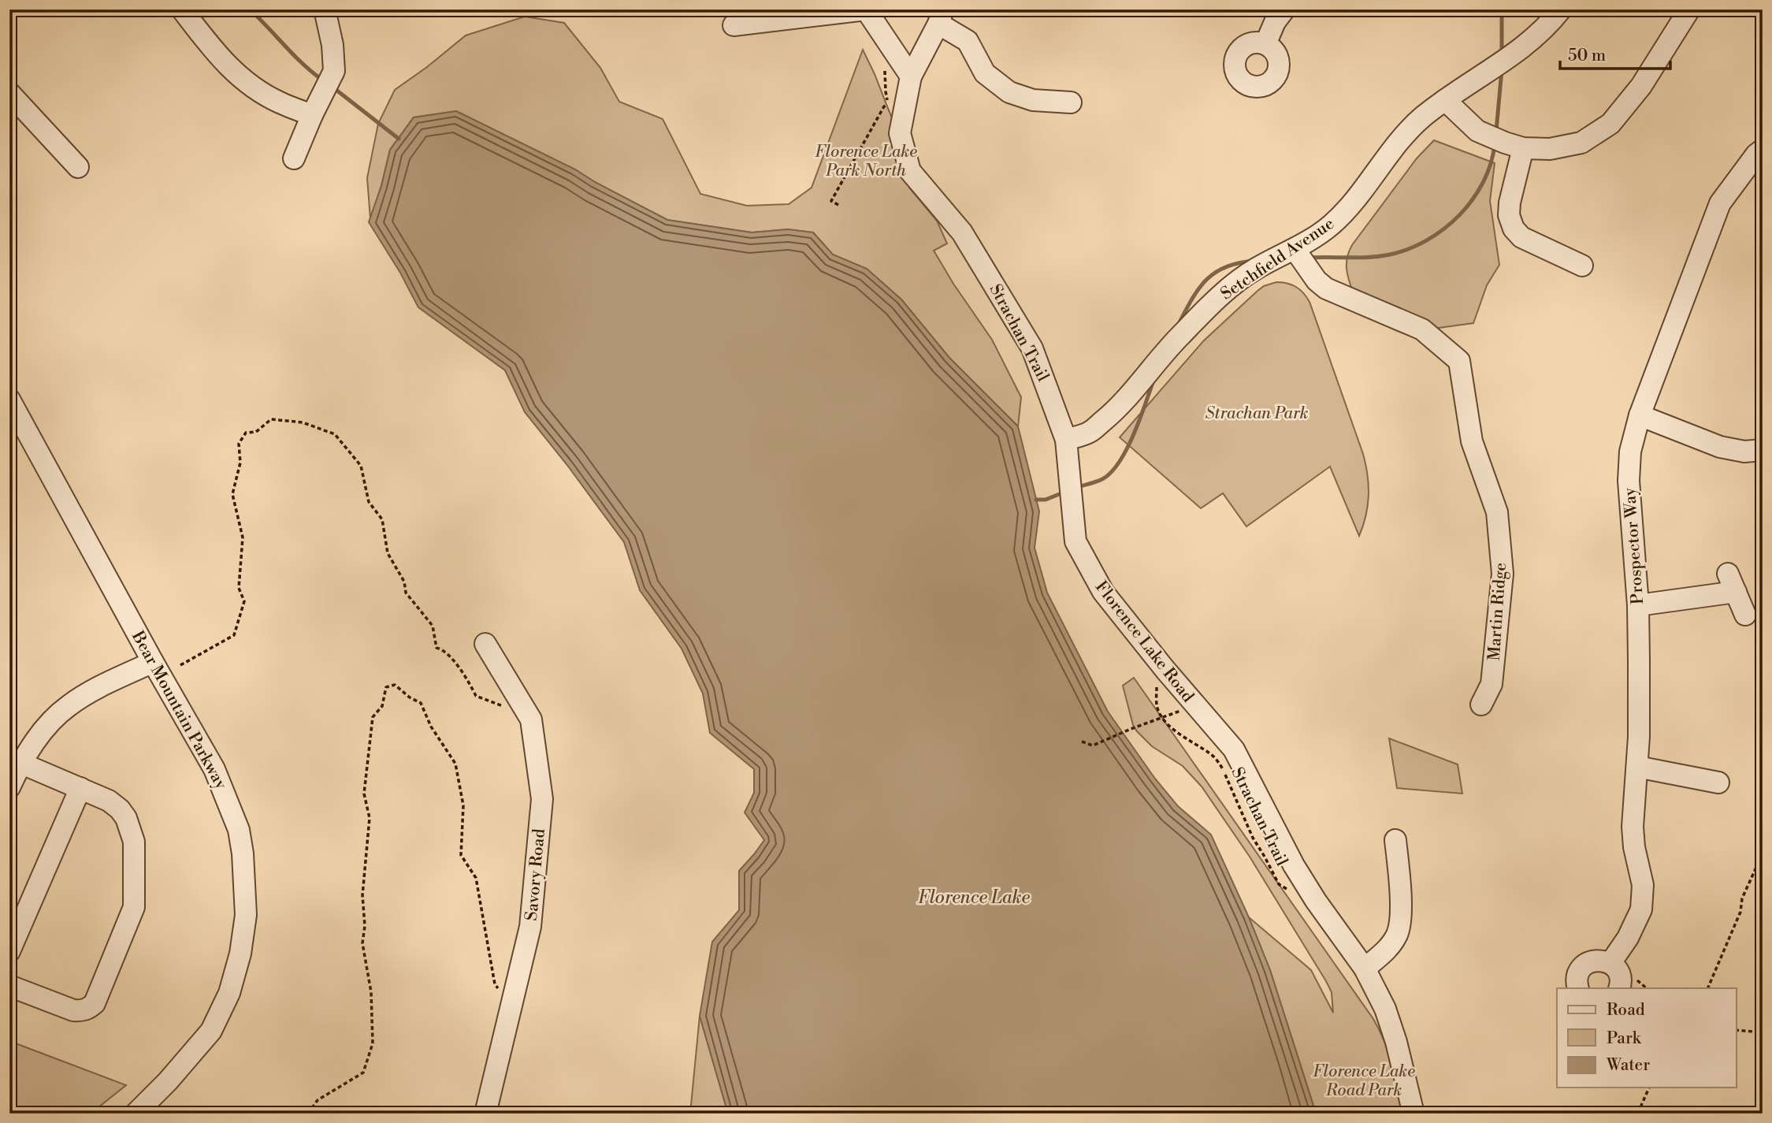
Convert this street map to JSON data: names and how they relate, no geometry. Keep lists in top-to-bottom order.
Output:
{
  "streets": {
    "street": [
      "Setchfield Avenue",
      "Prospector Way",
      "Martin Ridge",
      "Florence Lake Road",
      "Bear Mountain Parkway",
      "Savory Road"
    ],
    "path": ["Strachan Trail"]
  },
  "crossings": [
    ["Setchfield Avenue", "Martin Ridge"],
    ["Setchfield Avenue", "Florence Lake Road"]
  ],
  "water": ["Florence Lake"],
  "parks": ["Florence Lake Park North", "Strachan Park", "Florence Lake Road Park"],
  "legend": ["Road", "Park", "Water"],
  "scale_bar": "50 m"
}
